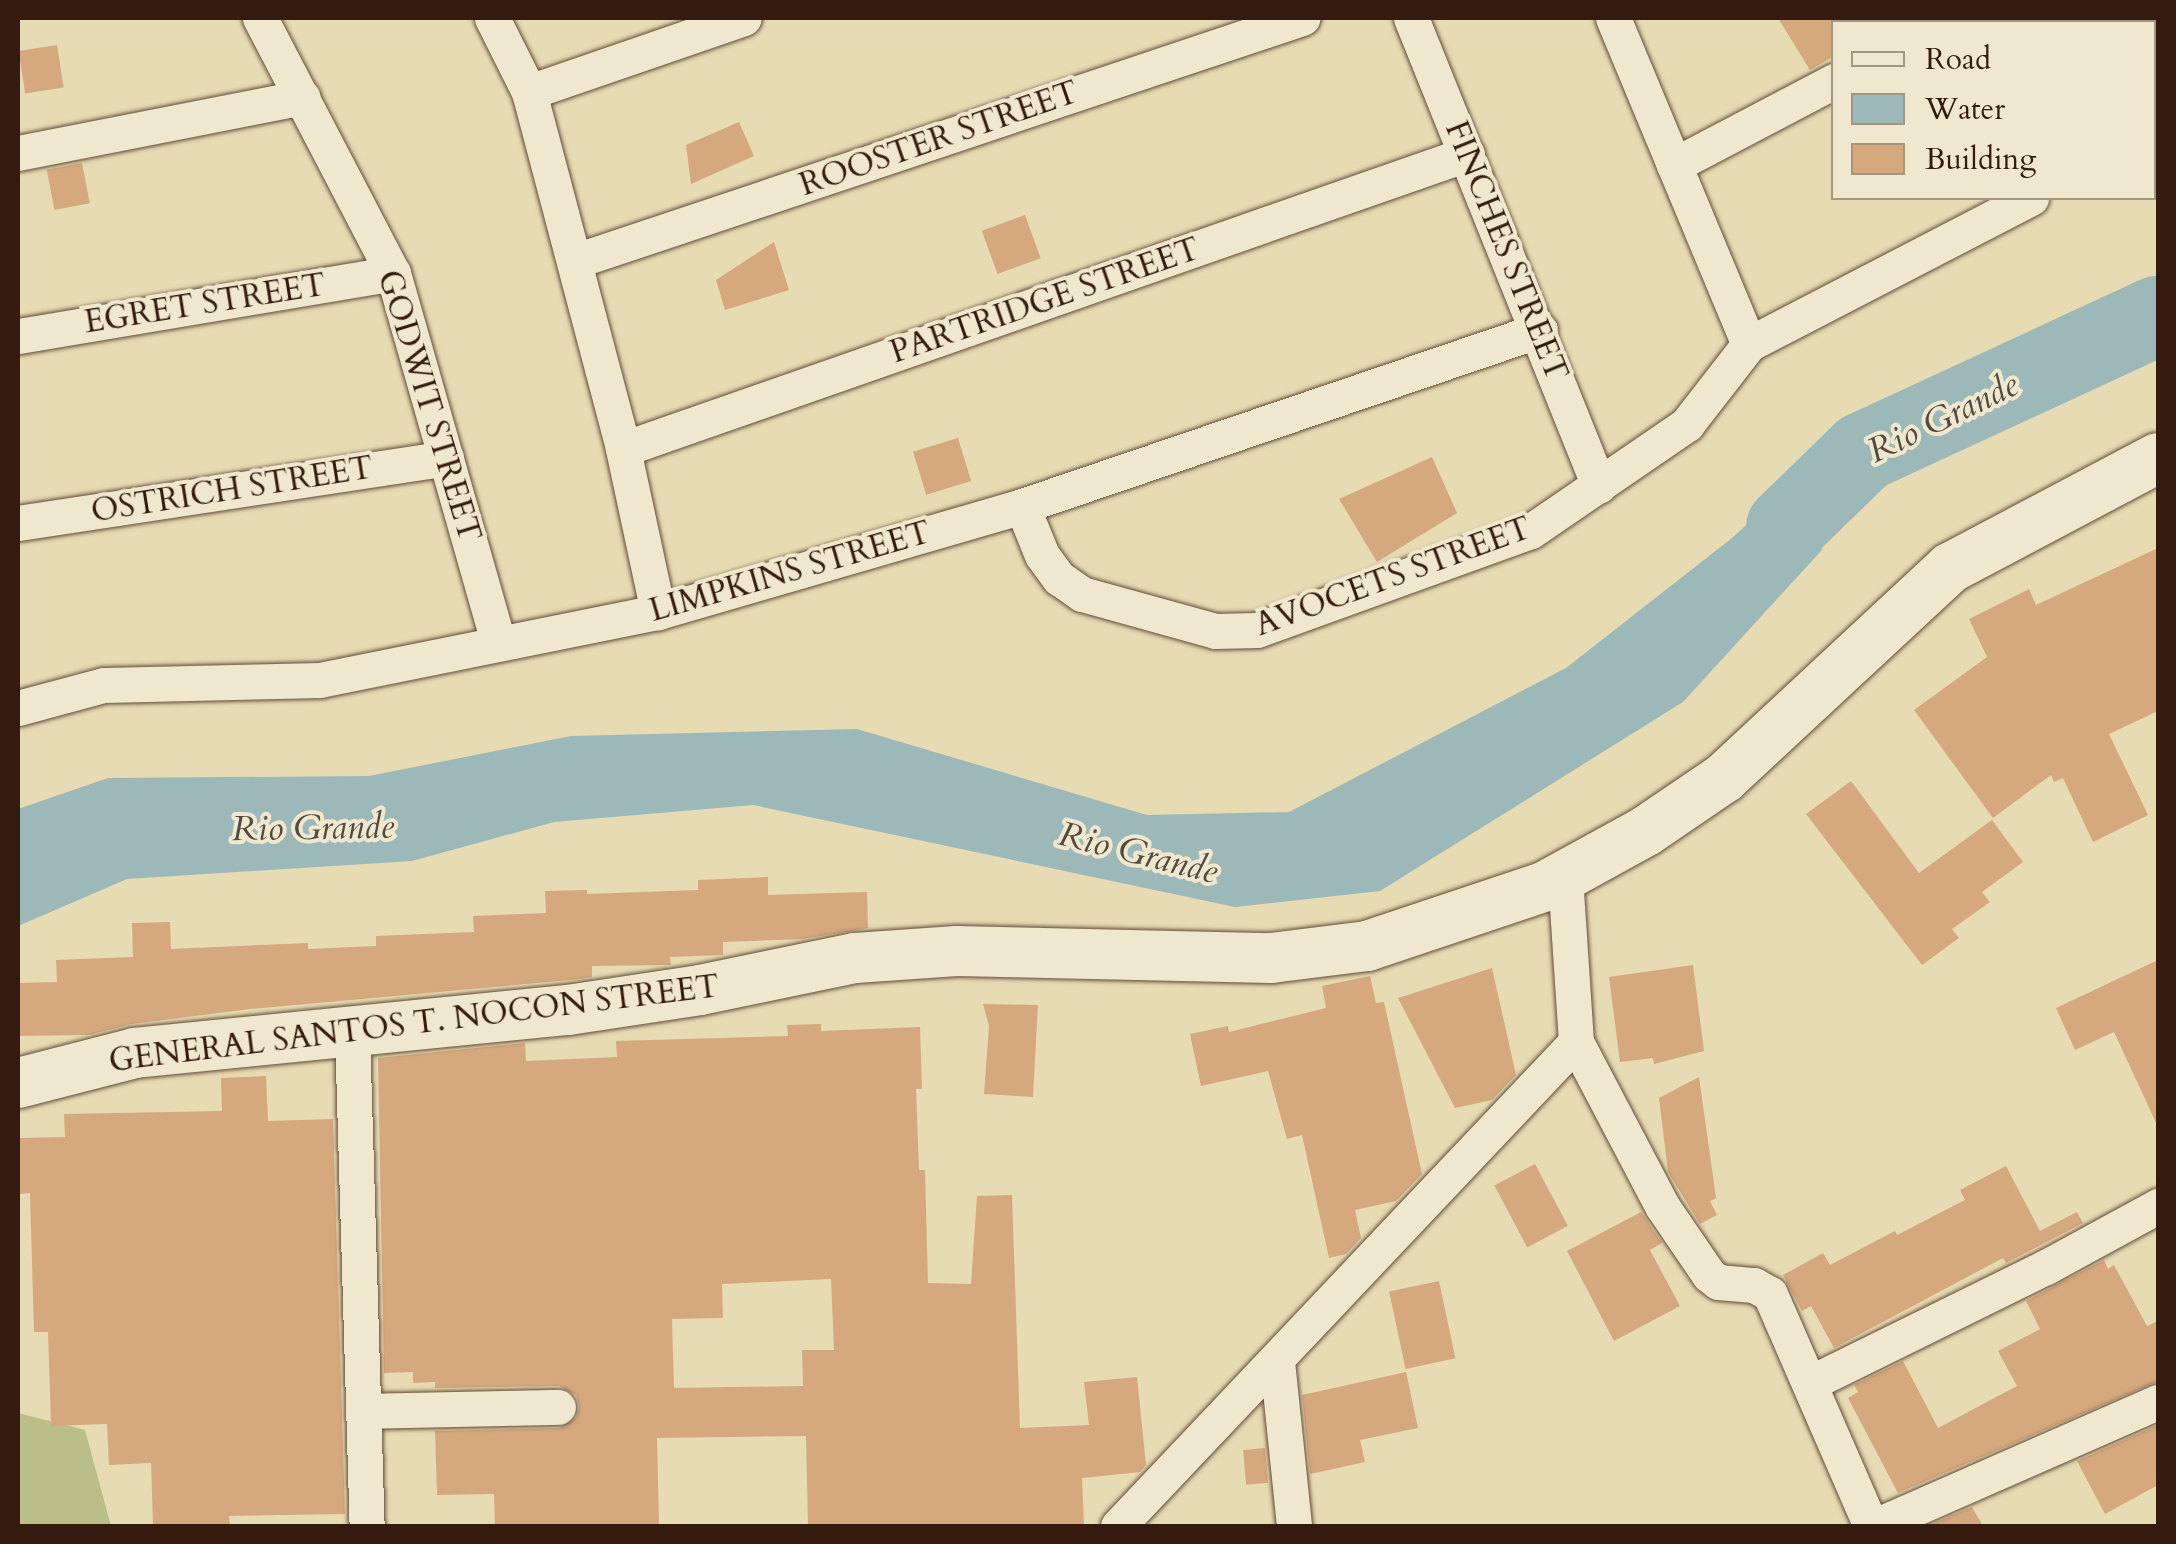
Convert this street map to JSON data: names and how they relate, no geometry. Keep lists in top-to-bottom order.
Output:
{
  "streets": {
    "main road": ["GENERAL SANTOS T. NOCON STREET"],
    "street": [
      "ROOSTER STREET",
      "FINCHES STREET",
      "PARTRIDGE STREET",
      "EGRET STREET",
      "GODWIT STREET",
      "OSTRICH STREET",
      "LIMPKINS STREET",
      "AVOCETS STREET"
    ]
  },
  "crossings": [
    ["FINCHES STREET", "PARTRIDGE STREET"],
    ["FINCHES STREET", "LIMPKINS STREET"],
    ["FINCHES STREET", "AVOCETS STREET"],
    ["EGRET STREET", "GODWIT STREET"],
    ["GODWIT STREET", "OSTRICH STREET"],
    ["GODWIT STREET", "LIMPKINS STREET"],
    ["LIMPKINS STREET", "AVOCETS STREET"]
  ],
  "water": ["Rio Grande"],
  "legend": ["Road", "Water", "Building"]
}
